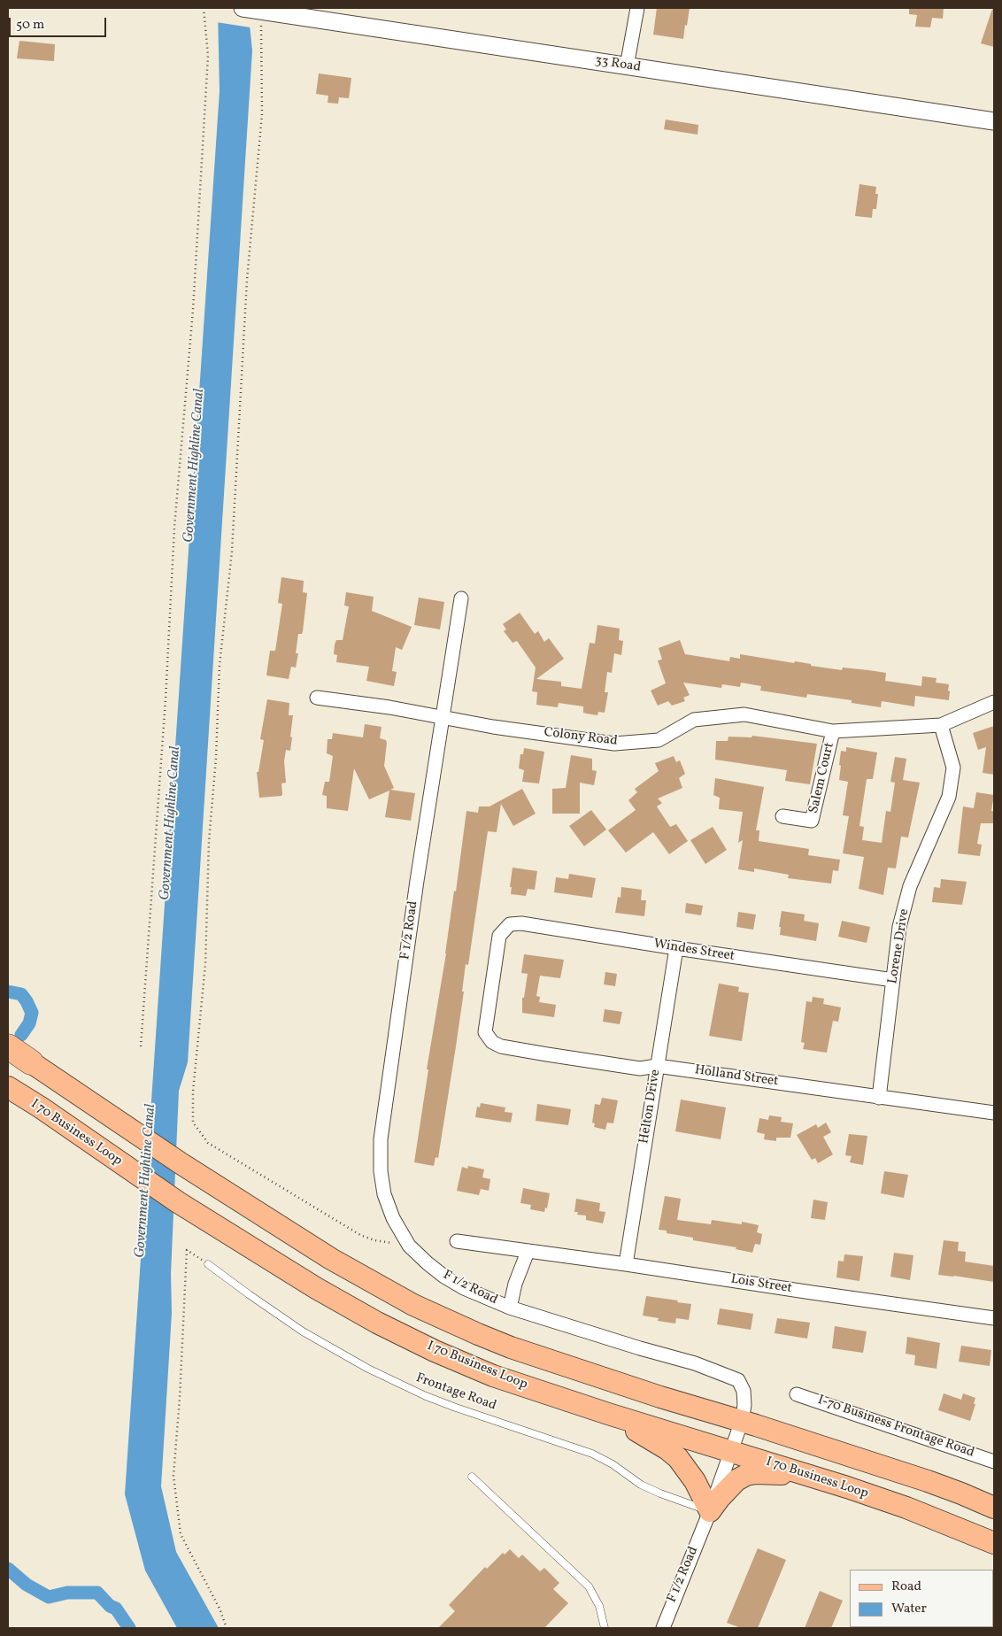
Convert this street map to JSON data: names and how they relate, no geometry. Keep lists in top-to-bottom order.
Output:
{
  "streets": {
    "main road": ["I 70 Business Loop"],
    "street": [
      "33 Road",
      "Colony Road",
      "Salem Court",
      "F 1/2 Road",
      "Lorene Drive",
      "Windes Street",
      "Holland Street",
      "Helton Drive",
      "Lois Street",
      "I-70 Business Frontage Road"
    ],
    "lane": ["Frontage Road"]
  },
  "crossings": [
    ["Colony Road", "Salem Court"],
    ["Colony Road", "F 1/2 Road"],
    ["Colony Road", "Lorene Drive"],
    ["F 1/2 Road", "I 70 Business Loop"],
    ["F 1/2 Road", "Frontage Road"],
    ["Lorene Drive", "Windes Street"],
    ["Lorene Drive", "Holland Street"],
    ["Windes Street", "Holland Street"],
    ["Windes Street", "Helton Drive"],
    ["Holland Street", "Helton Drive"],
    ["Helton Drive", "Lois Street"]
  ],
  "water": ["Government Highline Canal"],
  "legend": ["Road", "Water"],
  "scale_bar": "50 m"
}
